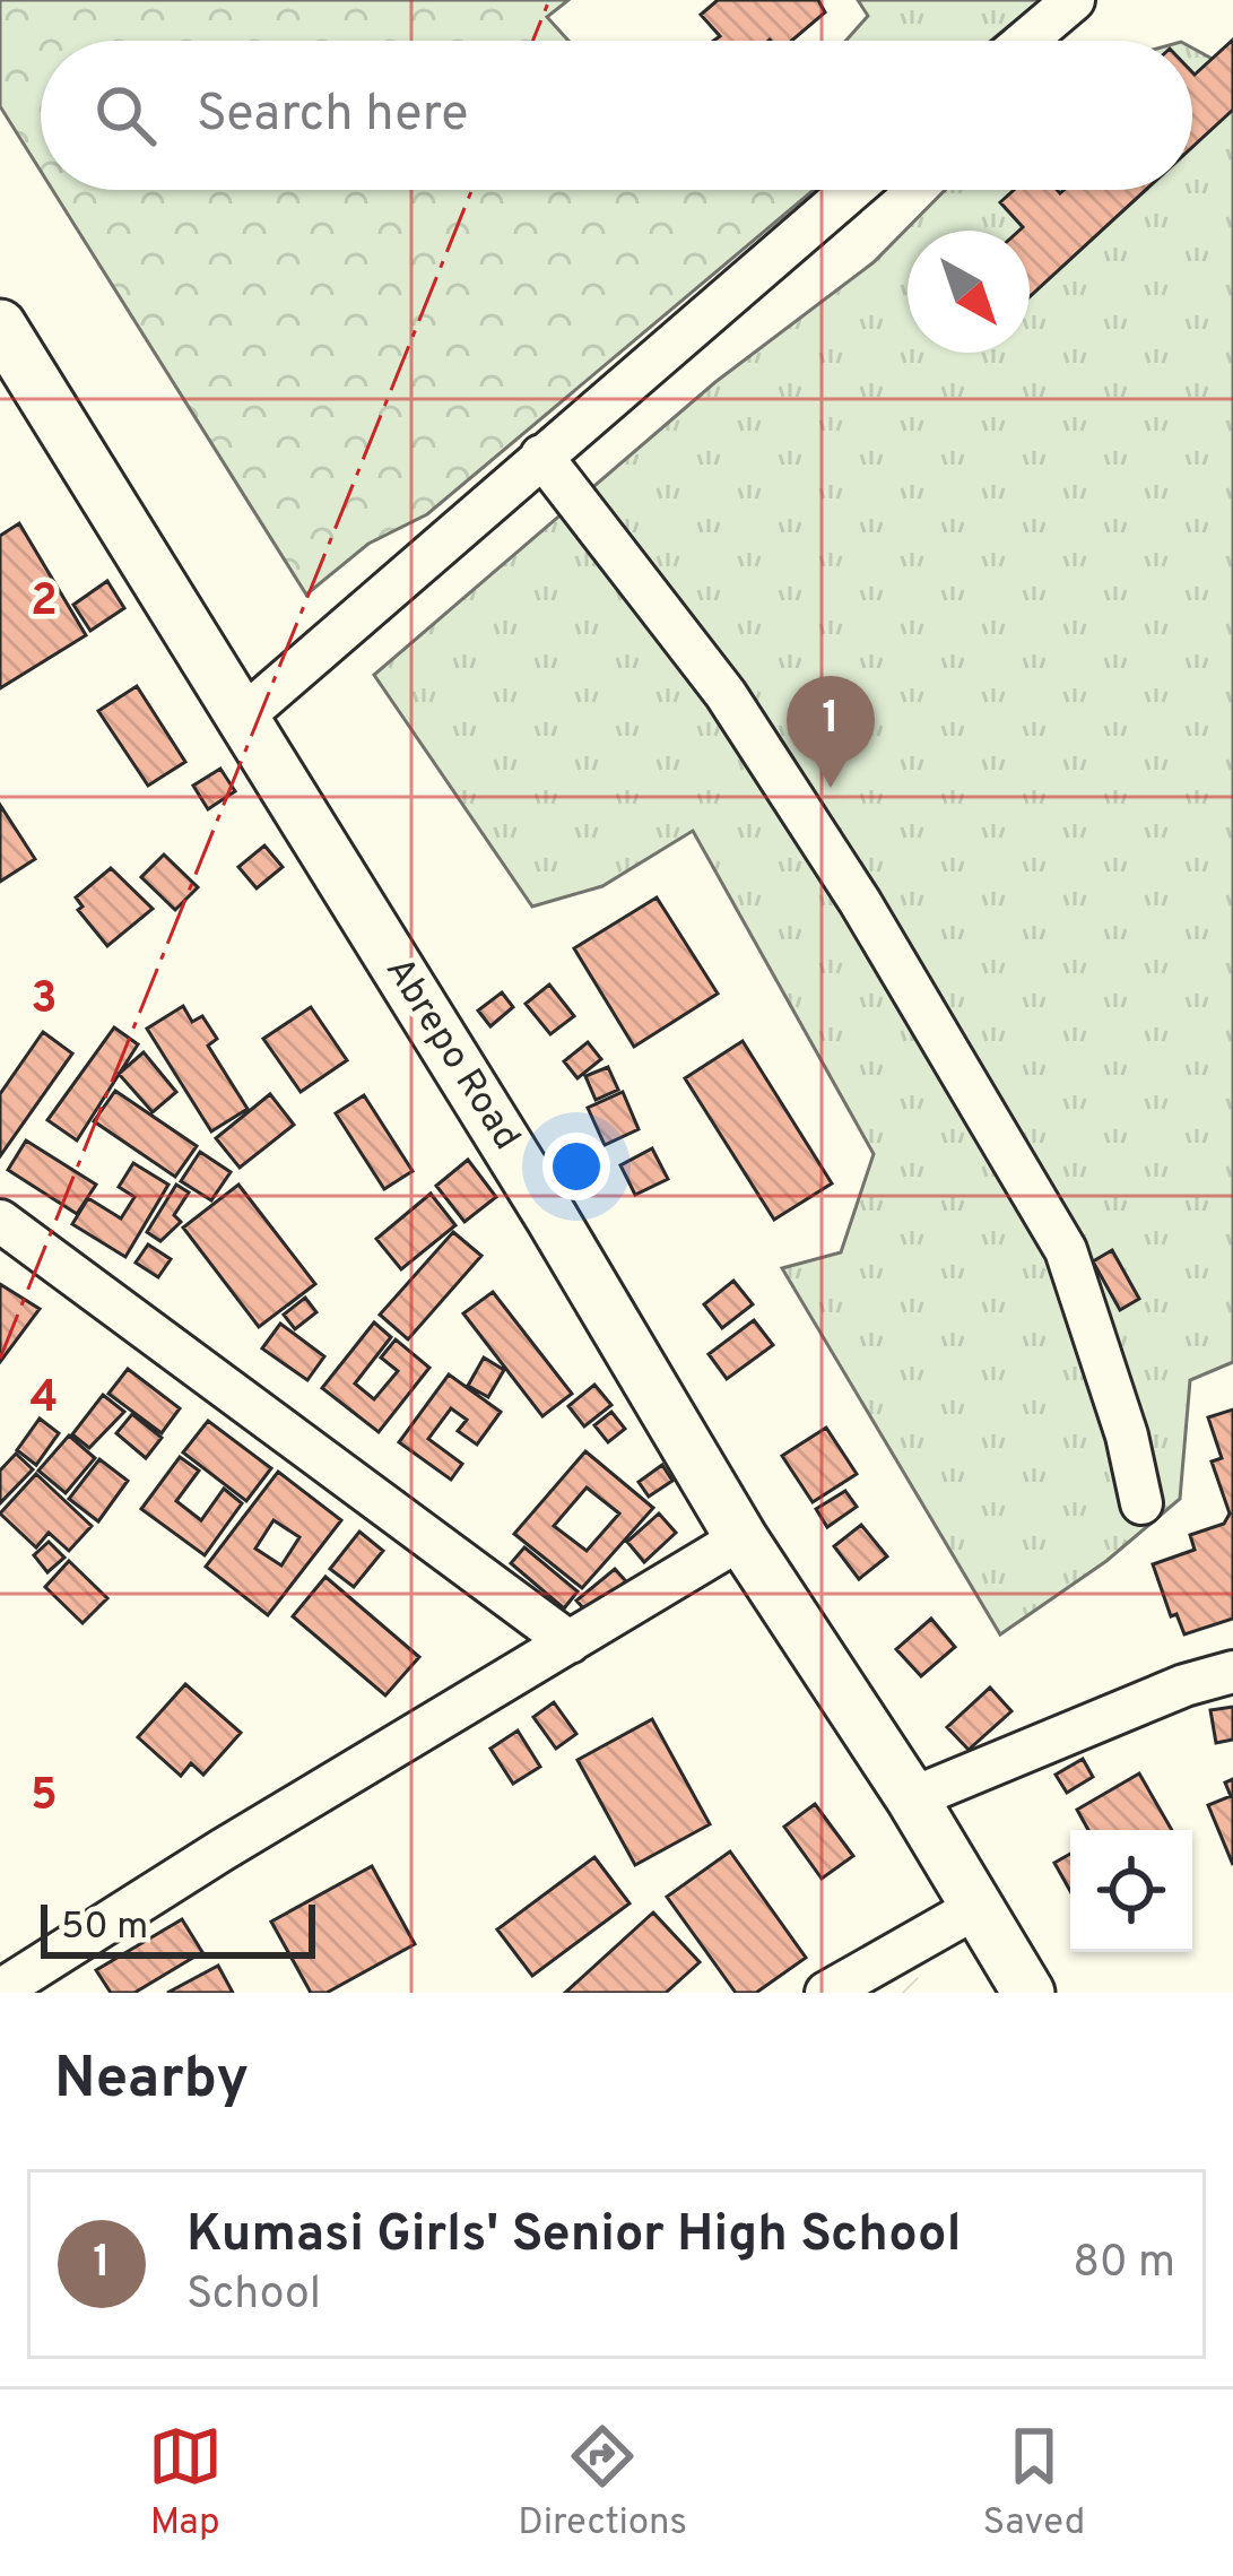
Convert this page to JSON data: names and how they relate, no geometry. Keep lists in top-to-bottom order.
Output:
{
  "streets": {
    "main road": ["Abrepo Road"]
  },
  "scale_bar": "50 m",
  "north": "bottom right",
  "page": {
    "search": "Search here",
    "pins": "1",
    "scale": "50 m",
    "heading": "Nearby",
    "list": [
      {
        "mark": "1",
        "name": "Kumasi Girls' Senior High School",
        "note": "School",
        "value": "80 m"
      }
    ],
    "nav": ["Map", "Directions", "Saved"]
  },
  "grid": {
    "rows": [
      "2",
      "3",
      "4",
      "5"
    ]
  }
}
